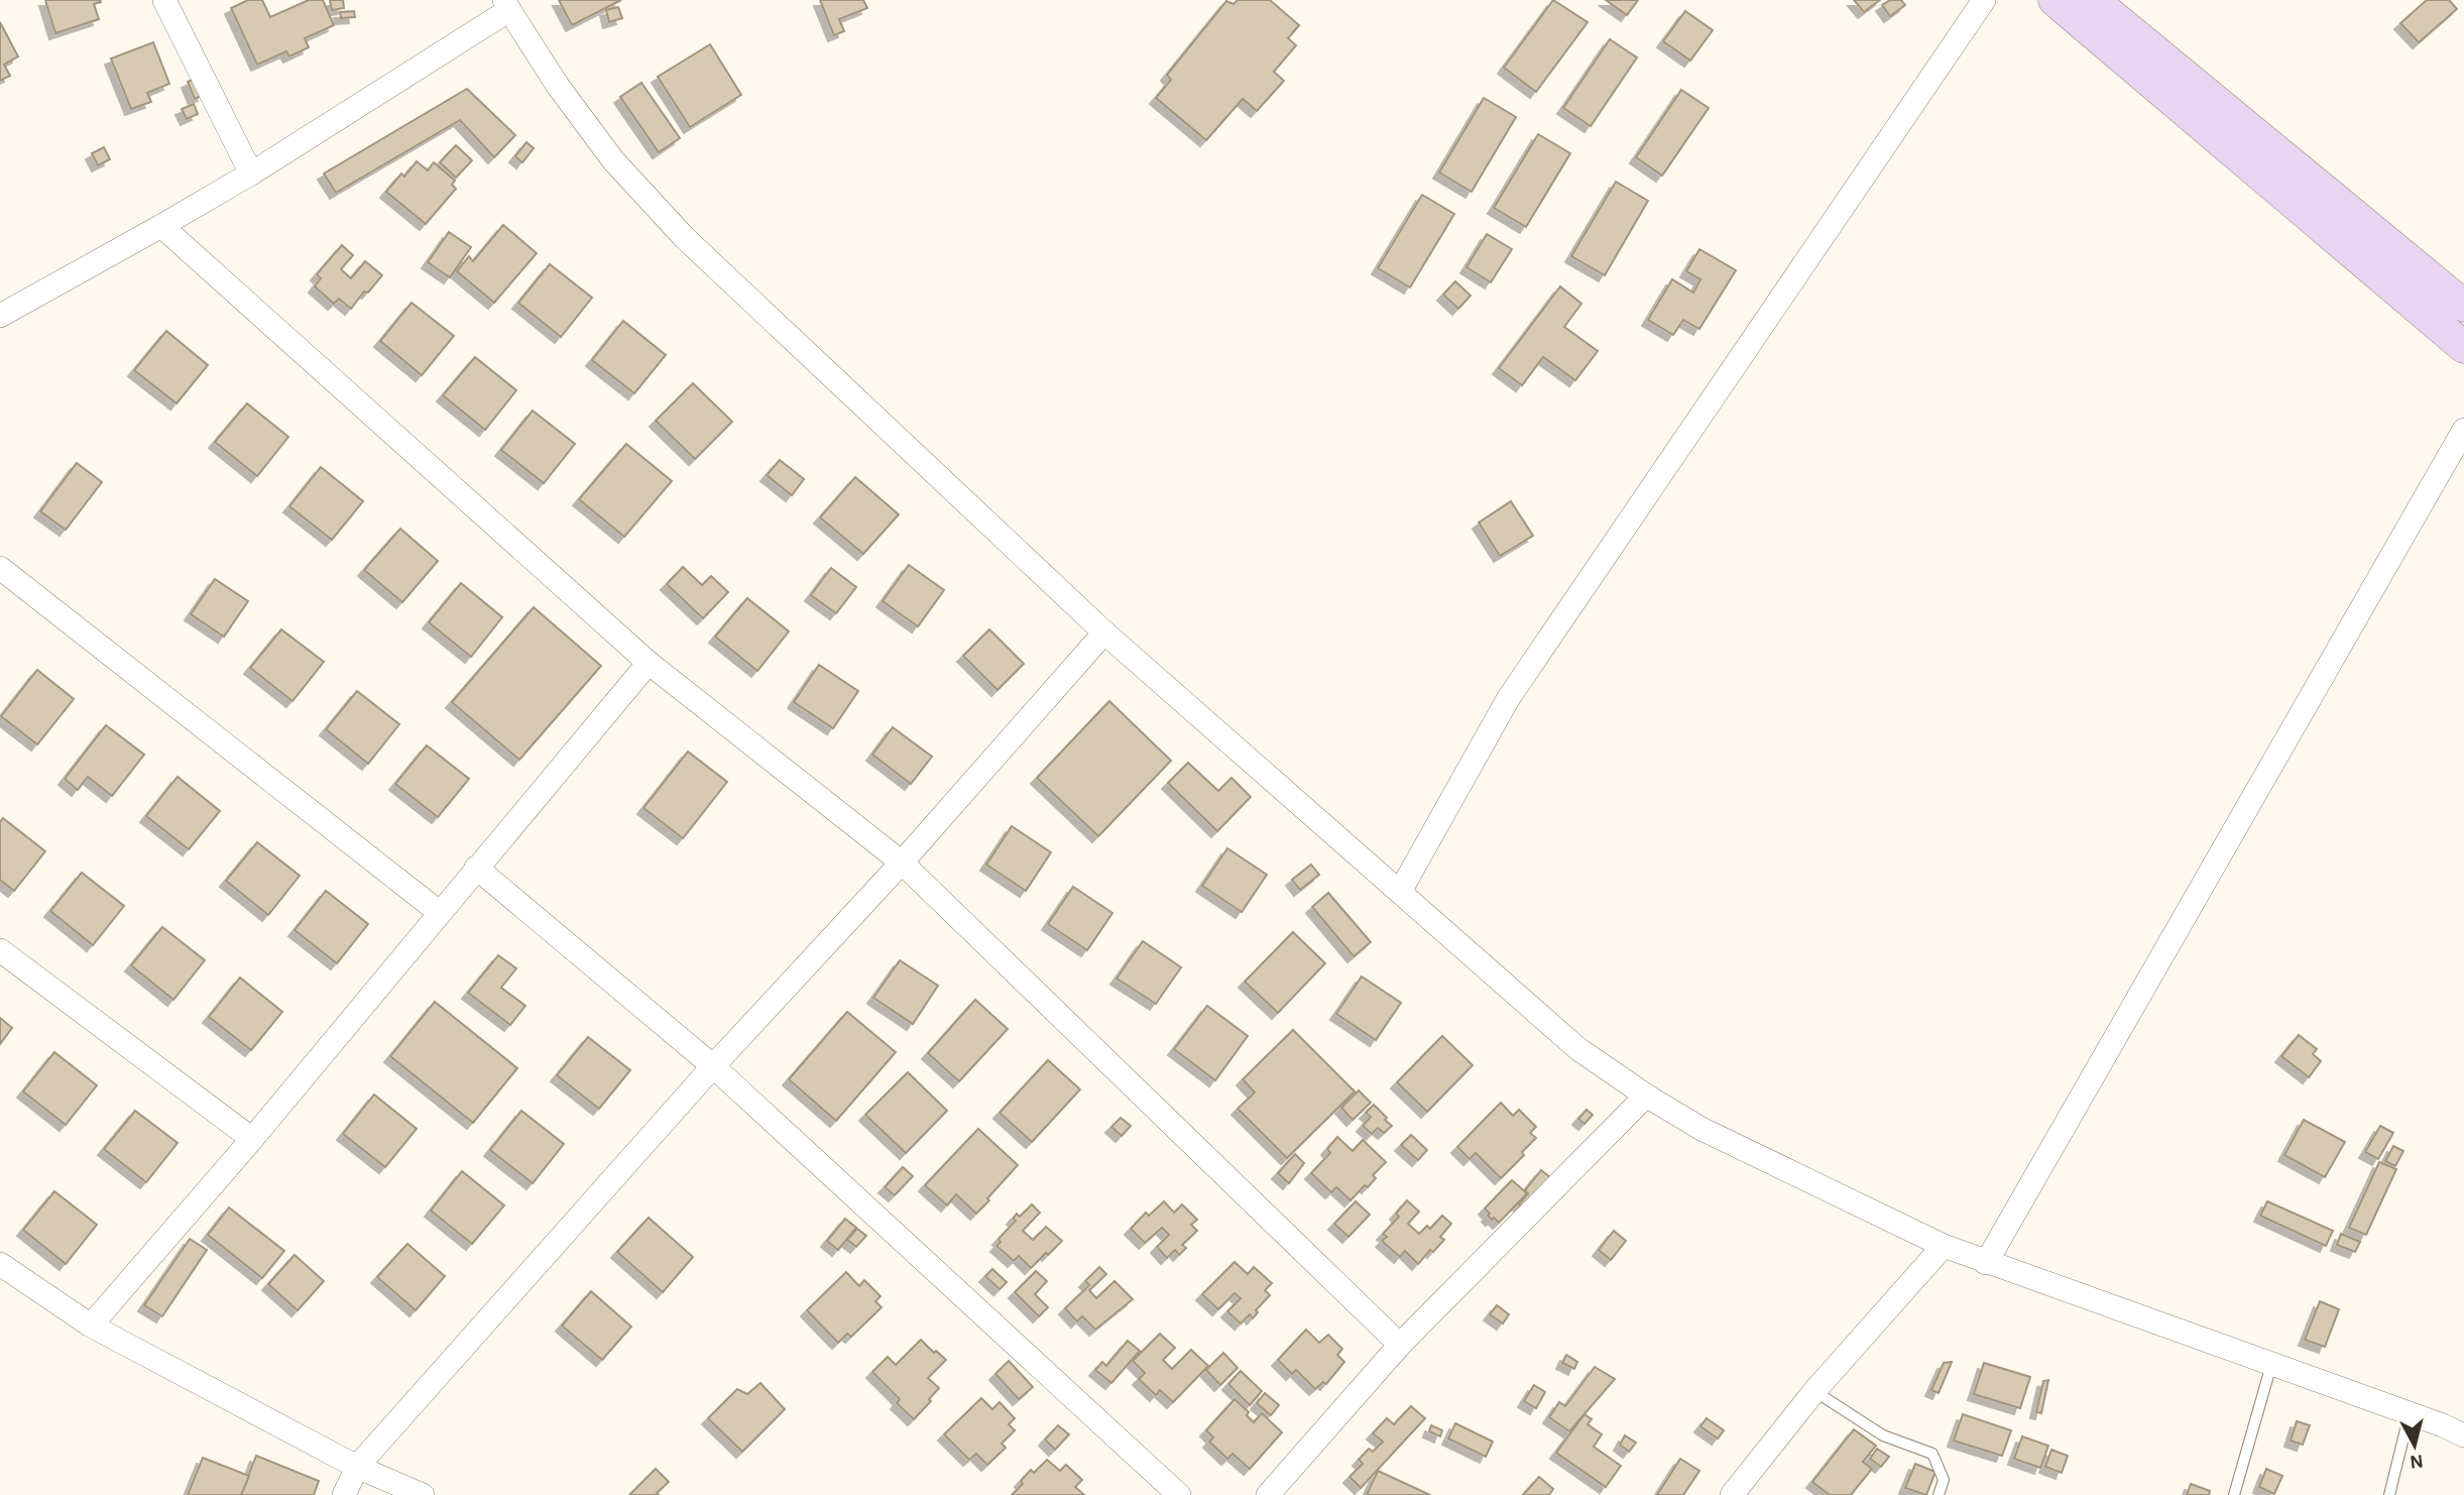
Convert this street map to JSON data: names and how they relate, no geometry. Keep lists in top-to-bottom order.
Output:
{
  "north": "bottom"
}
